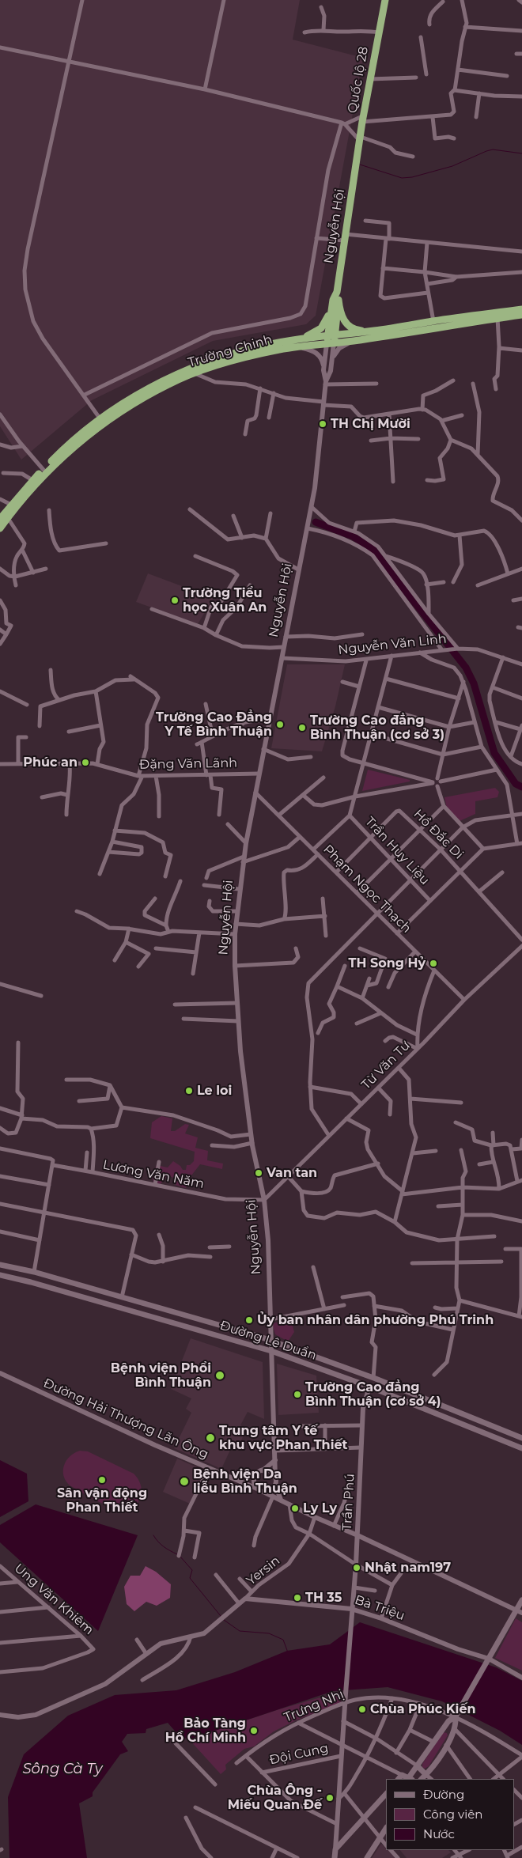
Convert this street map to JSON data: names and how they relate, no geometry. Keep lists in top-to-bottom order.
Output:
{
  "streets": {
    "highway": ["Quốc lộ 28", "Nguyễn Hội", "Trường Chinh"],
    "main road": ["Đường Lê Duẩn"],
    "street": [
      "Nguyễn Văn Linh",
      "Đặng Văn Lãnh",
      "Hồ Đắc Di",
      "Trần Huy Liệu",
      "Phạm Ngọc Thạch",
      "Từ Văn Tư",
      "Lương Văn Năm",
      "Đường Hải Thượng Lãn Ông",
      "Trần Phú",
      "Yersin",
      "Ung Văn Khiêm",
      "Bà Triệu",
      "Trưng Nhị",
      "Đội Cung"
    ]
  },
  "crossings": [
    ["Quốc lộ 28", "Nguyễn Hội"],
    ["Nguyễn Hội", "Trường Chinh"],
    ["Nguyễn Hội", "Nguyễn Văn Linh"],
    ["Nguyễn Hội", "Đặng Văn Lãnh"],
    ["Nguyễn Hội", "Phạm Ngọc Thạch"],
    ["Nguyễn Hội", "Từ Văn Tư"],
    ["Nguyễn Hội", "Lương Văn Năm"],
    ["Nguyễn Hội", "Đường Lê Duẩn"],
    ["Nguyễn Hội", "Đường Hải Thượng Lãn Ông"],
    ["Hồ Đắc Di", "Trần Huy Liệu"],
    ["Hồ Đắc Di", "Phạm Ngọc Thạch"],
    ["Phạm Ngọc Thạch", "Từ Văn Tư"],
    ["Từ Văn Tư", "Lương Văn Năm"],
    ["Đường Lê Duẩn", "Trần Phú"],
    ["Trần Phú", "Bà Triệu"],
    ["Trần Phú", "Trưng Nhị"],
    ["Yersin", "Bà Triệu"]
  ],
  "water": ["Sông Cà Ty"],
  "places": [
    "TH Chị Mười",
    "Trường Tiểu học Xuân An",
    "Trường Cao Đẳng Y Tế Bình Thuận",
    "Trường Cao đẳng Bình Thuận (cơ sở 3)",
    "Phúc an",
    "TH Song Hỷ",
    "Le loi",
    "Van tan",
    "Ủy ban nhân dân phường Phú Trinh",
    "Bệnh viện Phổi Bình Thuận",
    "Trường Cao đẳng Bình Thuận (cơ sở 4)",
    "Trung tâm Y tế khu vực Phan Thiết",
    "Sân vận động Phan Thiết",
    "Bệnh viện Da liễu Bình Thuận",
    "Ly Ly",
    "Nhật nam197",
    "TH 35",
    "Chùa Phúc Kiến",
    "Bảo Tàng Hồ Chí Minh",
    "Chùa Ông - Miếu Quan Đế"
  ],
  "legend": ["Đường", "Công viên", "Nước"]
}
